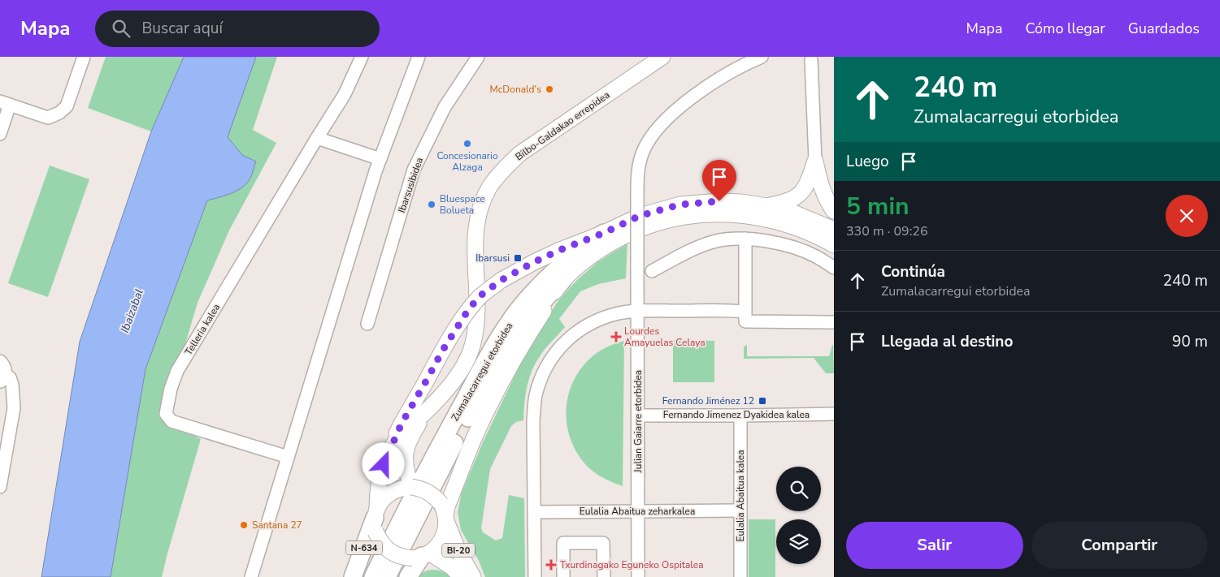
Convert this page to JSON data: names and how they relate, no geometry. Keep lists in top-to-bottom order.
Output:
{
  "streets": {
    "highway": ["Zumalacarregui etorbidea", "N-634"],
    "main road": ["Bilbo-Galdakao errepidea", "BI-20"],
    "street": [
      "Ibarsusibidea",
      "Telleria kalea",
      "Fernando Jimenez Dyakidea kalea",
      "Julian Gaiarre etorbidea",
      "Eulalia Abaitua kalea",
      "Eulalia Abaitua zeharkalea"
    ]
  },
  "crossings": [
    ["Bilbo-Galdakao errepidea", "N-634"],
    ["Bilbo-Galdakao errepidea", "BI-20"],
    ["Fernando Jimenez Dyakidea kalea", "Julian Gaiarre etorbidea"],
    ["Fernando Jimenez Dyakidea kalea", "Eulalia Abaitua kalea"],
    ["Julian Gaiarre etorbidea", "Eulalia Abaitua zeharkalea"],
    ["Eulalia Abaitua kalea", "Eulalia Abaitua zeharkalea"],
    ["N-634", "BI-20"]
  ],
  "water": ["Ibaizabal"],
  "places": {
    "other": [
      "McDonald's",
      "Concesionario Alzaga",
      "Bluespace Bolueta",
      "Santana 27"
    ],
    "transit": ["Ibarsusi", "Fernando Jiménez 12"],
    "health": ["Lourdes Amayuelas Celaya", "Txurdinagako Eguneko Ospitalea"]
  },
  "page": {
    "header": "Mapa",
    "search": "Buscar aquí",
    "nav": ["Mapa", "Cómo llegar", "Guardados"],
    "turn": ["240 m", "Zumalacarregui etorbidea"],
    "then": "Luego",
    "heading": ["5 min", "330 m · 09:26"],
    "list": [
      {
        "name": "Continúa",
        "note": "Zumalacarregui etorbidea",
        "value": "240 m"
      },
      {
        "name": "Llegada al destino",
        "value": "90 m"
      }
    ],
    "buttons": ["Salir", "Compartir"]
  }
}
